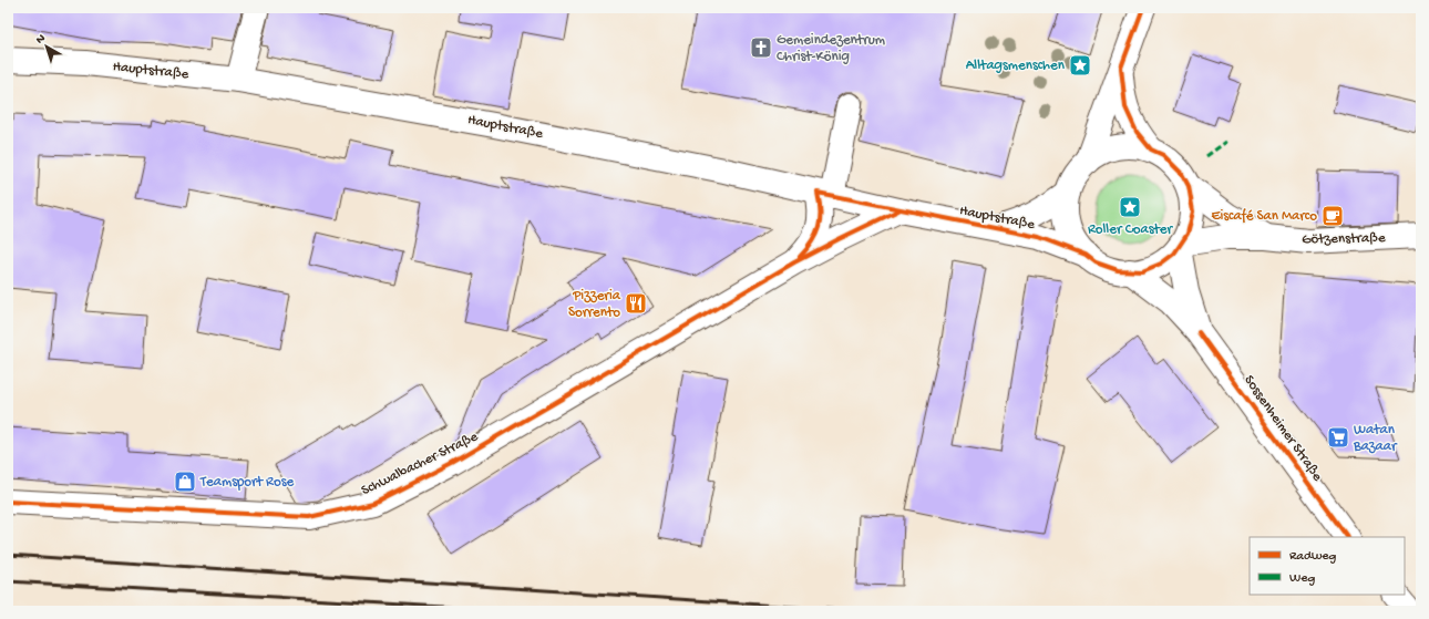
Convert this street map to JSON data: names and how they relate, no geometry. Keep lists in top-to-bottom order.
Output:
{
  "streets": {
    "street": [
      "Hauptstraße",
      "Götzenstraße",
      "Sossenheimer Straße",
      "Schwalbacher Straße"
    ]
  },
  "crossings": [
    ["Hauptstraße", "Götzenstraße"],
    ["Hauptstraße", "Sossenheimer Straße"],
    ["Hauptstraße", "Schwalbacher Straße"],
    ["Götzenstraße", "Sossenheimer Straße"]
  ],
  "places": {
    "church": ["Gemeindezentrum Christ-König"],
    "place": ["Alltagsmenschen", "Roller Coaster"],
    "cafe": ["Eiscafé San Marco"],
    "restaurant": ["Pizzeria Sorrento"],
    "supermarket": ["Watan Bazaar"],
    "shop": ["Teamsport Rose"]
  },
  "legend": ["Radweg", "Weg"],
  "north": "top left"
}
